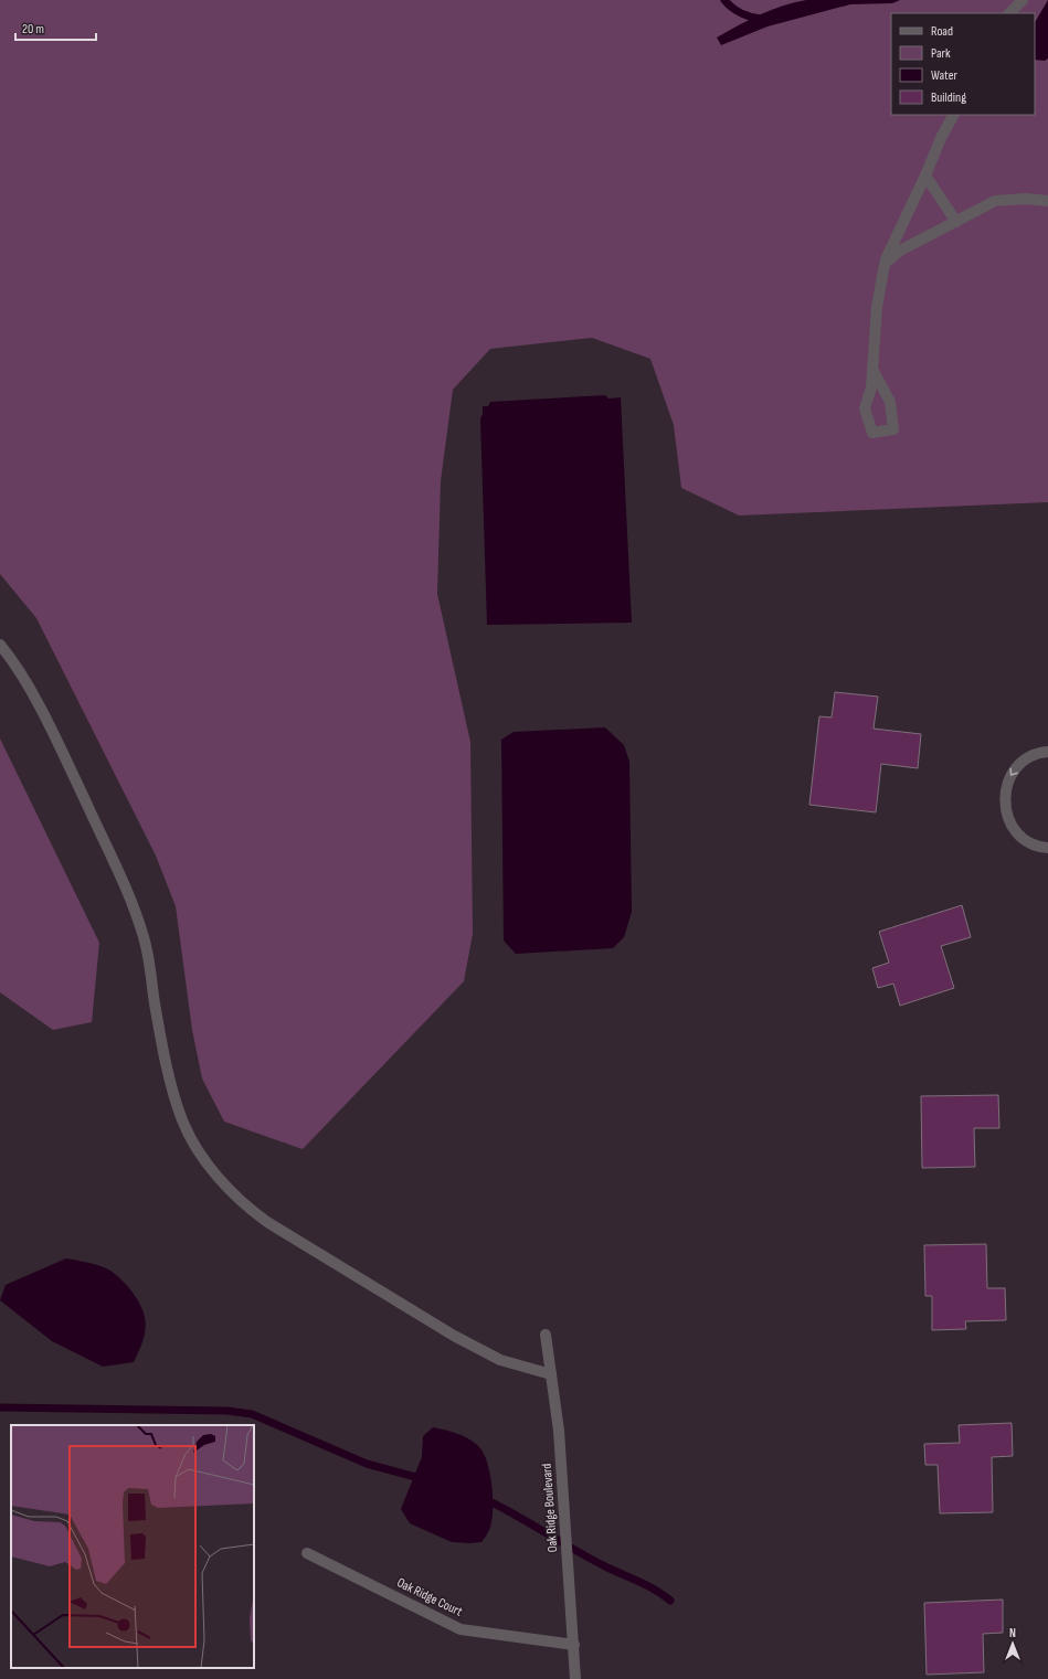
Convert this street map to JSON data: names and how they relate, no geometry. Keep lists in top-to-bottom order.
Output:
{
  "streets": {
    "street": ["Oak Ridge Boulevard", "Oak Ridge Court"]
  },
  "crossings": [
    ["Oak Ridge Boulevard", "Oak Ridge Court"]
  ],
  "legend": [
    "Road",
    "Park",
    "Water",
    "Building"
  ],
  "scale_bar": "20 m",
  "north": "top"
}
